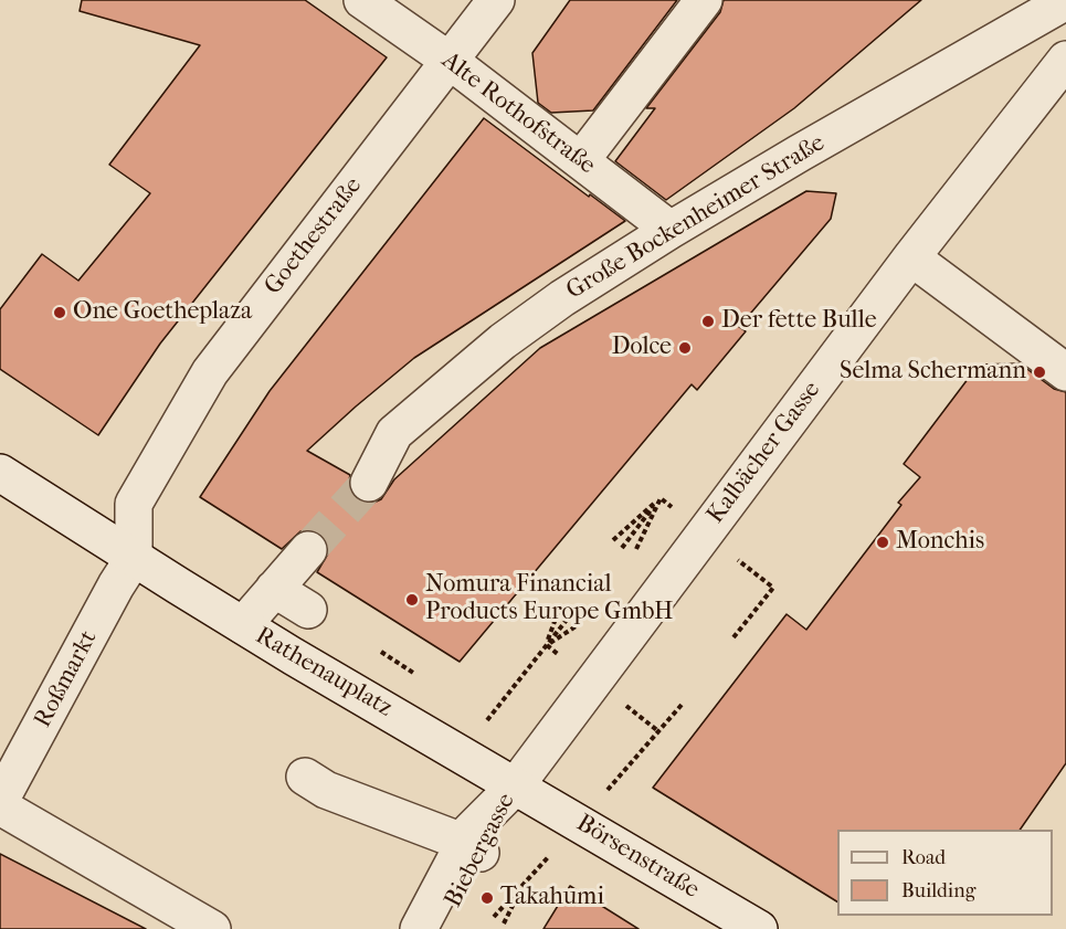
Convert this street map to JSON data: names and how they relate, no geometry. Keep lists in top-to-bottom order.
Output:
{
  "streets": {
    "street": [
      "Alte Rothofstraße",
      "Große Bockenheimer Straße",
      "Goethestraße",
      "Kalbächer Gasse",
      "Rathenauplatz",
      "Roßmarkt",
      "Biebergasse",
      "Börsenstraße"
    ]
  },
  "crossings": [
    ["Alte Rothofstraße", "Große Bockenheimer Straße"],
    ["Alte Rothofstraße", "Goethestraße"],
    ["Goethestraße", "Rathenauplatz"],
    ["Goethestraße", "Roßmarkt"],
    ["Kalbächer Gasse", "Rathenauplatz"],
    ["Kalbächer Gasse", "Biebergasse"],
    ["Kalbächer Gasse", "Börsenstraße"],
    ["Rathenauplatz", "Roßmarkt"],
    ["Rathenauplatz", "Biebergasse"],
    ["Rathenauplatz", "Börsenstraße"],
    ["Biebergasse", "Börsenstraße"]
  ],
  "places": [
    "One Goetheplaza",
    "Der fette Bulle",
    "Dolce",
    "Selma Schermann",
    "Monchis",
    "Nomura Financial Products Europe GmbH",
    "Takahumi"
  ],
  "legend": ["Road", "Building"]
}
